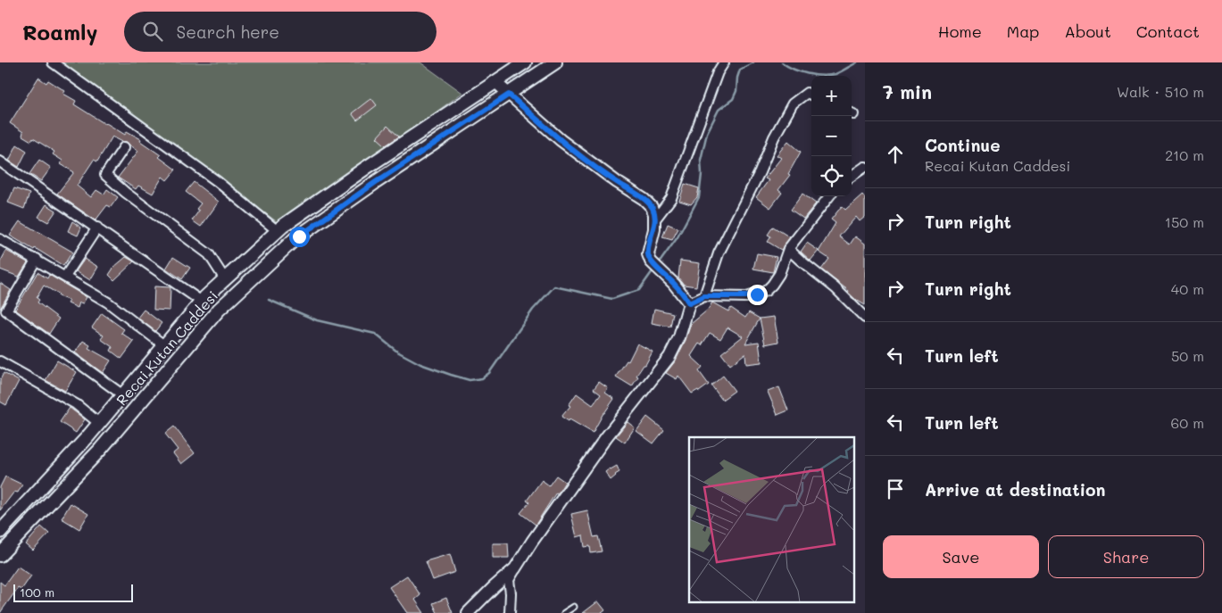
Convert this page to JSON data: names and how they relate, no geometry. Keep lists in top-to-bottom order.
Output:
{
  "streets": {
    "main road": ["Recai Kutan Caddesi"]
  },
  "scale_bar": "100 m",
  "page": {
    "header": "Roamly",
    "search": "Search here",
    "nav": [
      "Home",
      "Map",
      "About",
      "Contact"
    ],
    "heading": ["7 min", "Walk · 510 m"],
    "map_buttons": ["+", "−"],
    "list": [
      ["Continue", "Recai Kutan Caddesi", "210 m"],
      ["Turn right", "150 m"],
      ["Turn right", "40 m"],
      ["Turn left", "50 m"],
      ["Turn left", "60 m"],
      "Arrive at destination"
    ],
    "buttons": ["Save", "Share"],
    "scale": "100 m"
  }
}
